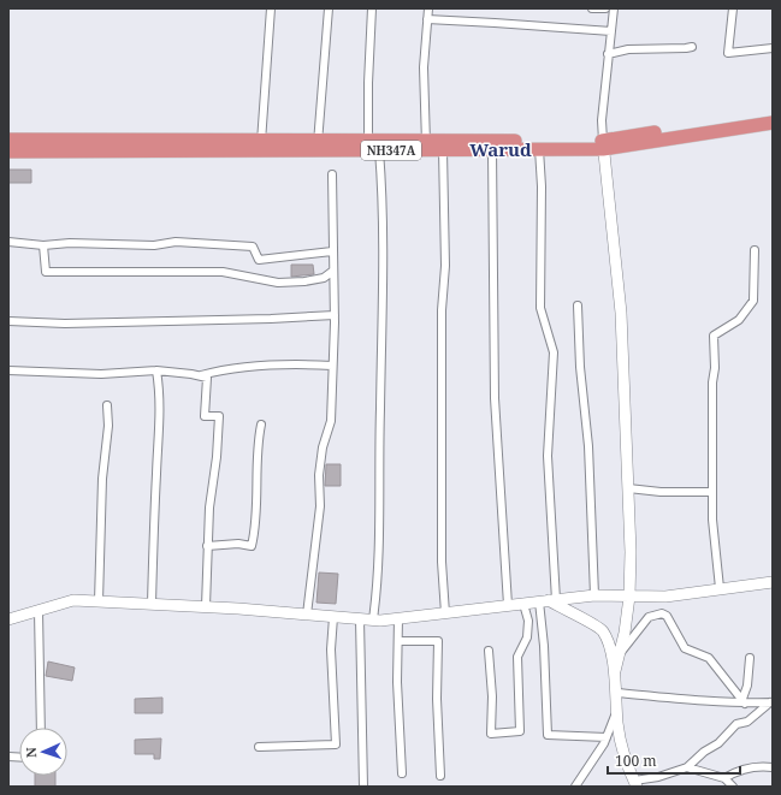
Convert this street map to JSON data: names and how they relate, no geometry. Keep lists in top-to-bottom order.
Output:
{
  "streets": {
    "highway": ["NH347A"]
  },
  "districts": ["Warud"],
  "scale_bar": "100 m",
  "north": "left"
}
